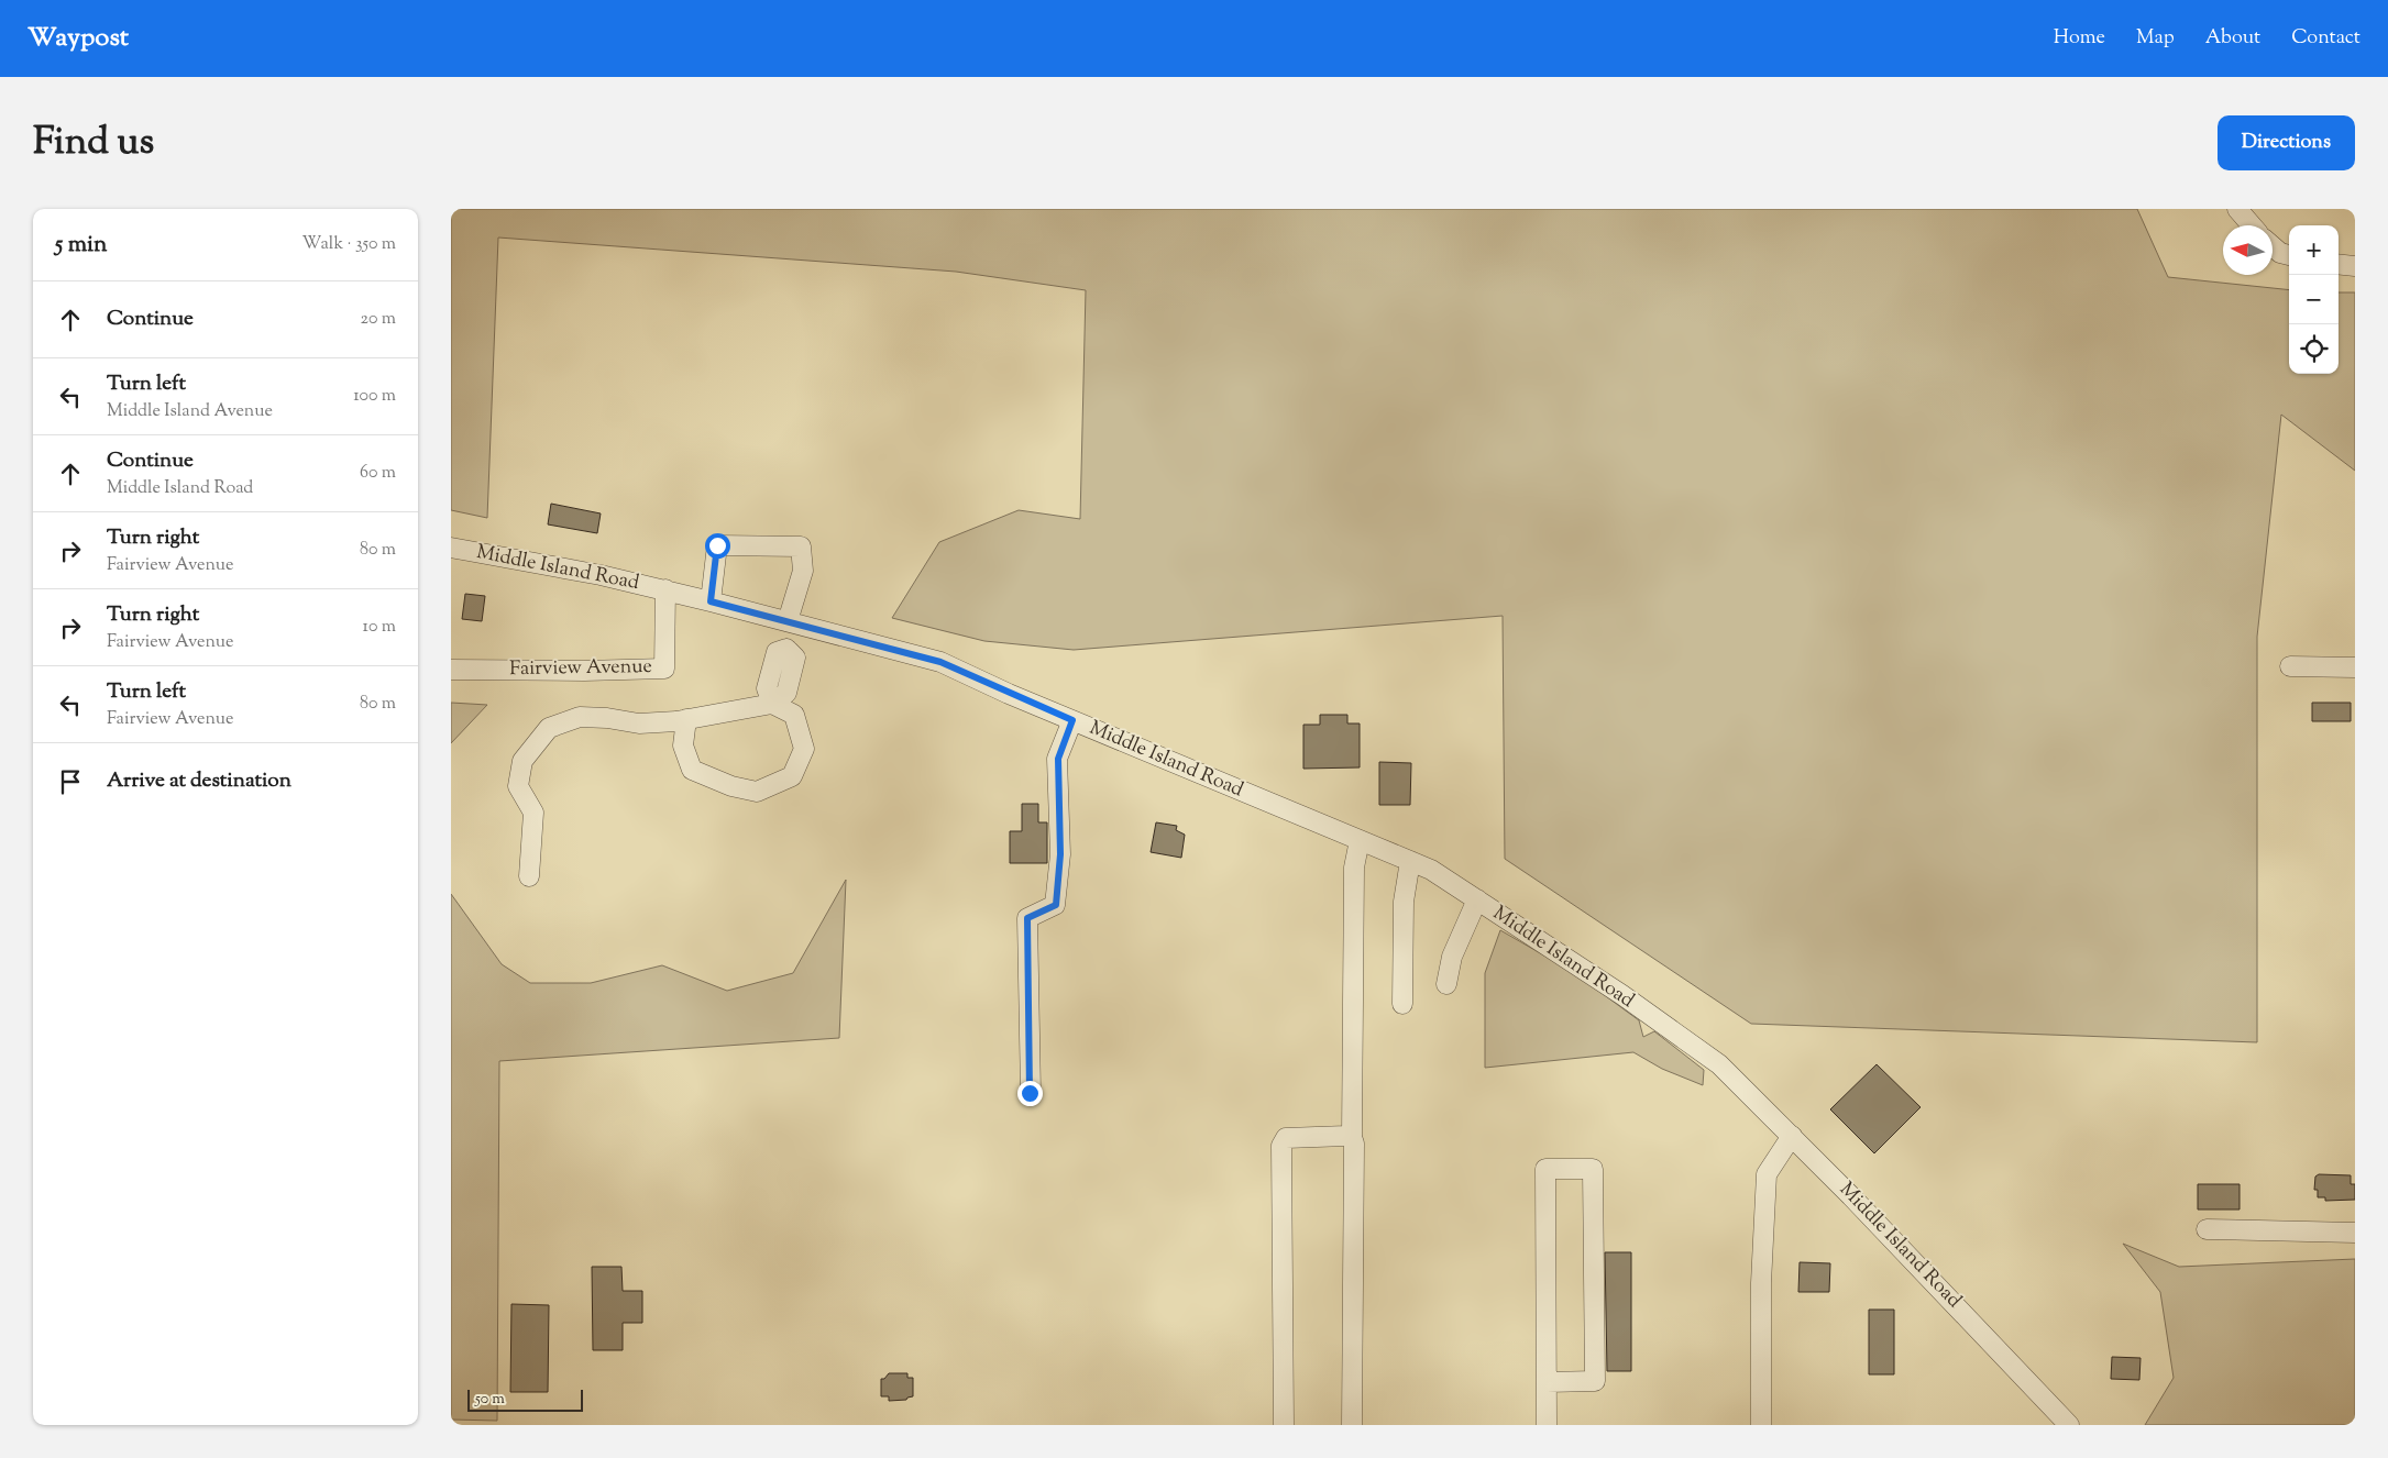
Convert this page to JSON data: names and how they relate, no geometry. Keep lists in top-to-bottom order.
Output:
{
  "streets": {
    "street": ["Middle Island Road", "Fairview Avenue"]
  },
  "crossings": [
    ["Middle Island Road", "Fairview Avenue"]
  ],
  "scale_bar": "50 m",
  "north": "left",
  "page": {
    "header": "Waypost",
    "nav": [
      "Home",
      "Map",
      "About",
      "Contact"
    ],
    "title": "Find us",
    "buttons": "Directions",
    "heading": ["5 min", "Walk · 350 m"],
    "map_buttons": ["+", "−"],
    "list": [
      ["Continue", "20 m"],
      ["Turn left", "Middle Island Avenue", "100 m"],
      ["Continue", "Middle Island Road", "60 m"],
      ["Turn right", "Fairview Avenue", "80 m"],
      ["Turn right", "Fairview Avenue", "10 m"],
      ["Turn left", "Fairview Avenue", "80 m"],
      "Arrive at destination"
    ],
    "scale": "50 m"
  }
}
